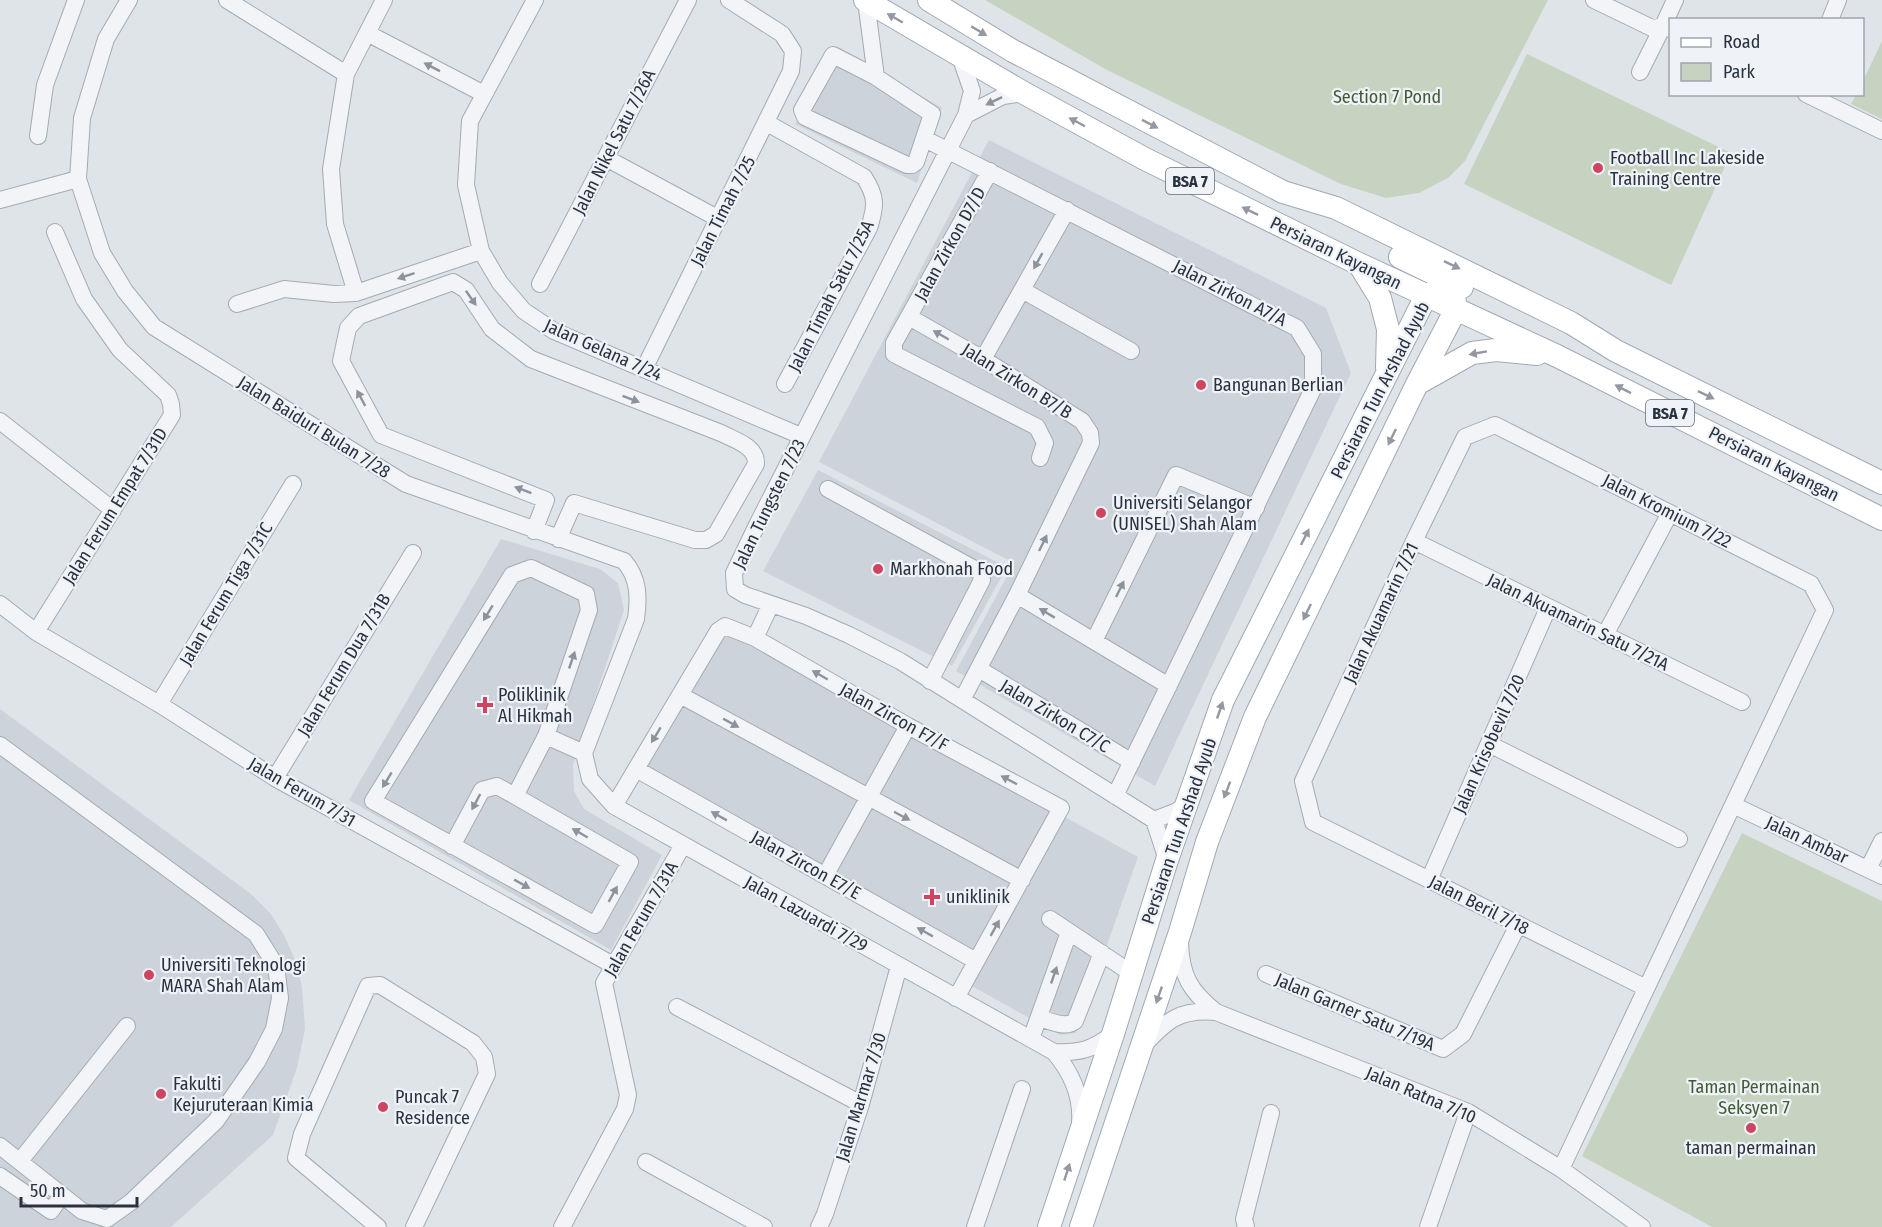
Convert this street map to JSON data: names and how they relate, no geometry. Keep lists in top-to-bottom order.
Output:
{
  "streets": {
    "main road": ["BSA 7", "Persiaran Kayangan", "Persiaran Tun Arshad Ayub"],
    "street": [
      "Jalan Nikel Satu 7/26A",
      "Jalan Timah 7/25",
      "Jalan Zirkon D7/D",
      "Jalan Zirkon A7/A",
      "Jalan Timah Satu 7/25A",
      "Jalan Gelana 7/24",
      "Jalan Zirkon B7/B",
      "Jalan Baiduri Bulan 7/28",
      "Jalan Tungsten 7/23",
      "Jalan Ferum Empat 7/31D",
      "Jalan Kromium 7/22",
      "Jalan Ferum Tiga 7/31C",
      "Jalan Akuamarin 7/21",
      "Jalan Akuamarin Satu 7/21A",
      "Jalan Ferum Dua 7/31B",
      "Jalan Zirkon C7/C",
      "Jalan Zircon F7/F",
      "Jalan Krisobevil 7/20",
      "Jalan Ferum 7/31",
      "Jalan Ambar",
      "Jalan Zircon E7/E",
      "Jalan Beril 7/18",
      "Jalan Lazuardi 7/29",
      "Jalan Ferum 7/31A",
      "Jalan Garner Satu 7/19A",
      "Jalan Ratna 7/10",
      "Jalan Marmar 7/30"
    ]
  },
  "crossings": [
    ["Jalan Timah 7/25", "Jalan Timah Satu 7/25A"],
    ["Jalan Timah 7/25", "Jalan Gelana 7/24"],
    ["Jalan Zirkon D7/D", "Jalan Zirkon A7/A"],
    ["Jalan Zirkon D7/D", "Jalan Zirkon B7/B"],
    ["Persiaran Kayangan", "Persiaran Tun Arshad Ayub"],
    ["Persiaran Kayangan", "Jalan Tungsten 7/23"],
    ["Jalan Zirkon A7/A", "Jalan Tungsten 7/23"],
    ["Jalan Zirkon A7/A", "Jalan Zirkon C7/C"],
    ["Jalan Gelana 7/24", "Jalan Tungsten 7/23"],
    ["Jalan Zirkon B7/B", "Jalan Tungsten 7/23"],
    ["Jalan Zirkon B7/B", "Jalan Zirkon C7/C"],
    ["Persiaran Tun Arshad Ayub", "Jalan Ratna 7/10"],
    ["Jalan Baiduri Bulan 7/28", "Jalan Lazuardi 7/29"],
    ["Jalan Ferum Empat 7/31D", "Jalan Ferum 7/31"],
    ["Jalan Kromium 7/22", "Jalan Akuamarin 7/21"],
    ["Jalan Kromium 7/22", "Jalan Ambar"],
    ["Jalan Ferum Tiga 7/31C", "Jalan Ferum 7/31"],
    ["Jalan Akuamarin 7/21", "Jalan Akuamarin Satu 7/21A"],
    ["Jalan Akuamarin 7/21", "Jalan Beril 7/18"],
    ["Jalan Akuamarin Satu 7/21A", "Jalan Krisobevil 7/20"],
    ["Jalan Ferum Dua 7/31B", "Jalan Ferum 7/31"],
    ["Jalan Zircon F7/F", "Jalan Zircon E7/E"],
    ["Jalan Zircon F7/F", "Jalan Lazuardi 7/29"],
    ["Jalan Krisobevil 7/20", "Jalan Beril 7/18"],
    ["Jalan Ferum 7/31", "Jalan Ferum 7/31A"],
    ["Jalan Beril 7/18", "Jalan Garner Satu 7/19A"],
    ["Jalan Lazuardi 7/29", "Jalan Ferum 7/31A"],
    ["Jalan Lazuardi 7/29", "Jalan Marmar 7/30"]
  ],
  "parks": ["Section 7 Pond", "Taman Permainan Seksyen 7"],
  "places": {
    "other": [
      "Football Inc Lakeside Training Centre",
      "Bangunan Berlian",
      "Universiti Selangor (UNISEL) Shah Alam",
      "Markhonah Food",
      "Universiti Teknologi MARA Shah Alam",
      "Fakulti Kejuruteraan Kimia",
      "Puncak 7 Residence",
      "taman permainan"
    ],
    "health": ["Poliklinik Al Hikmah", "uniklinik"]
  },
  "legend": ["Road", "Park"],
  "scale_bar": "50 m"
}
